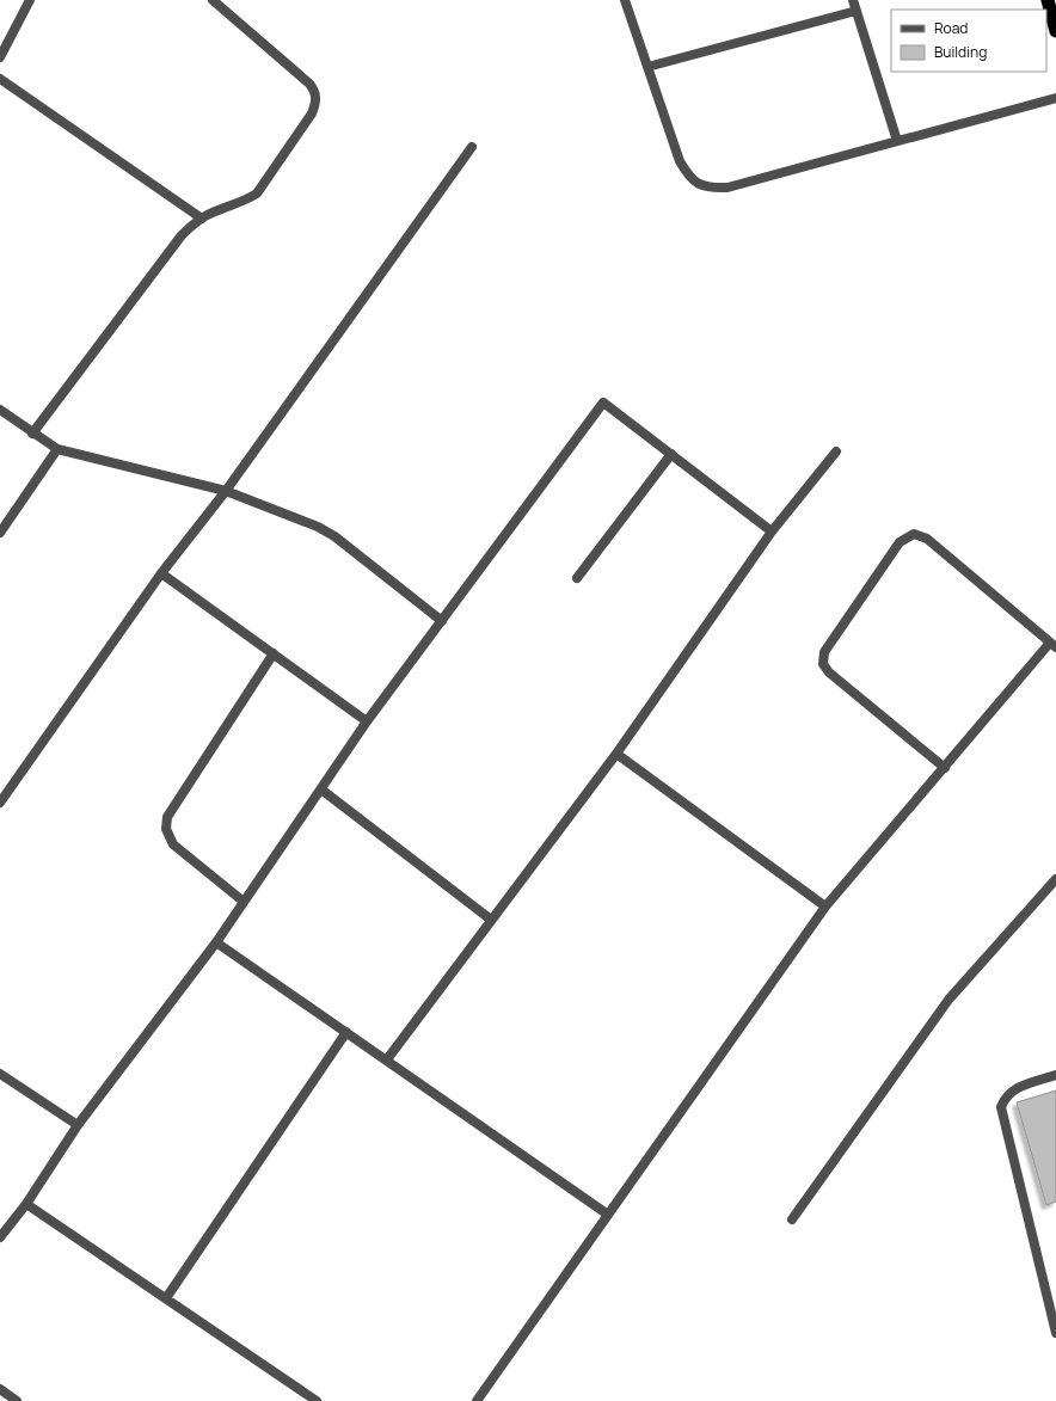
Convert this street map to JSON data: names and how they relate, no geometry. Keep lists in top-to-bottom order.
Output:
{
  "legend": ["Road", "Building"]
}
